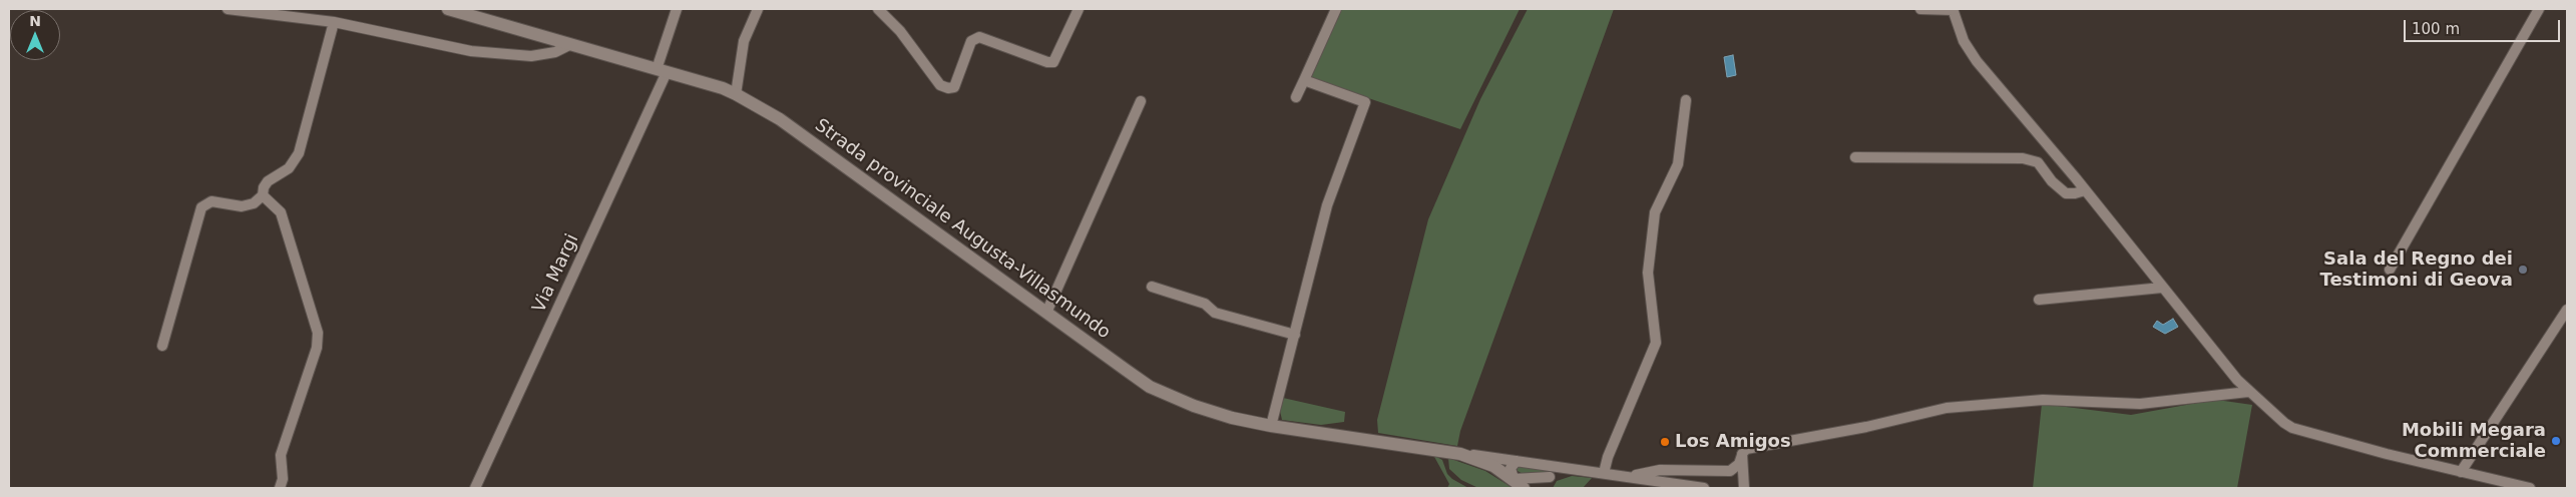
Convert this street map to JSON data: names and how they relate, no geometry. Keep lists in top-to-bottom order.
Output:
{
  "streets": {
    "main road": ["Strada provinciale Augusta-Villasmundo"],
    "street": ["Via Margi"]
  },
  "crossings": [
    ["Strada provinciale Augusta-Villasmundo", "Via Margi"]
  ],
  "places": ["Sala del Regno dei Testimoni di Geova", "Mobili Megara Commerciale", "Los Amigos"],
  "scale_bar": "100 m",
  "north": "top"
}
